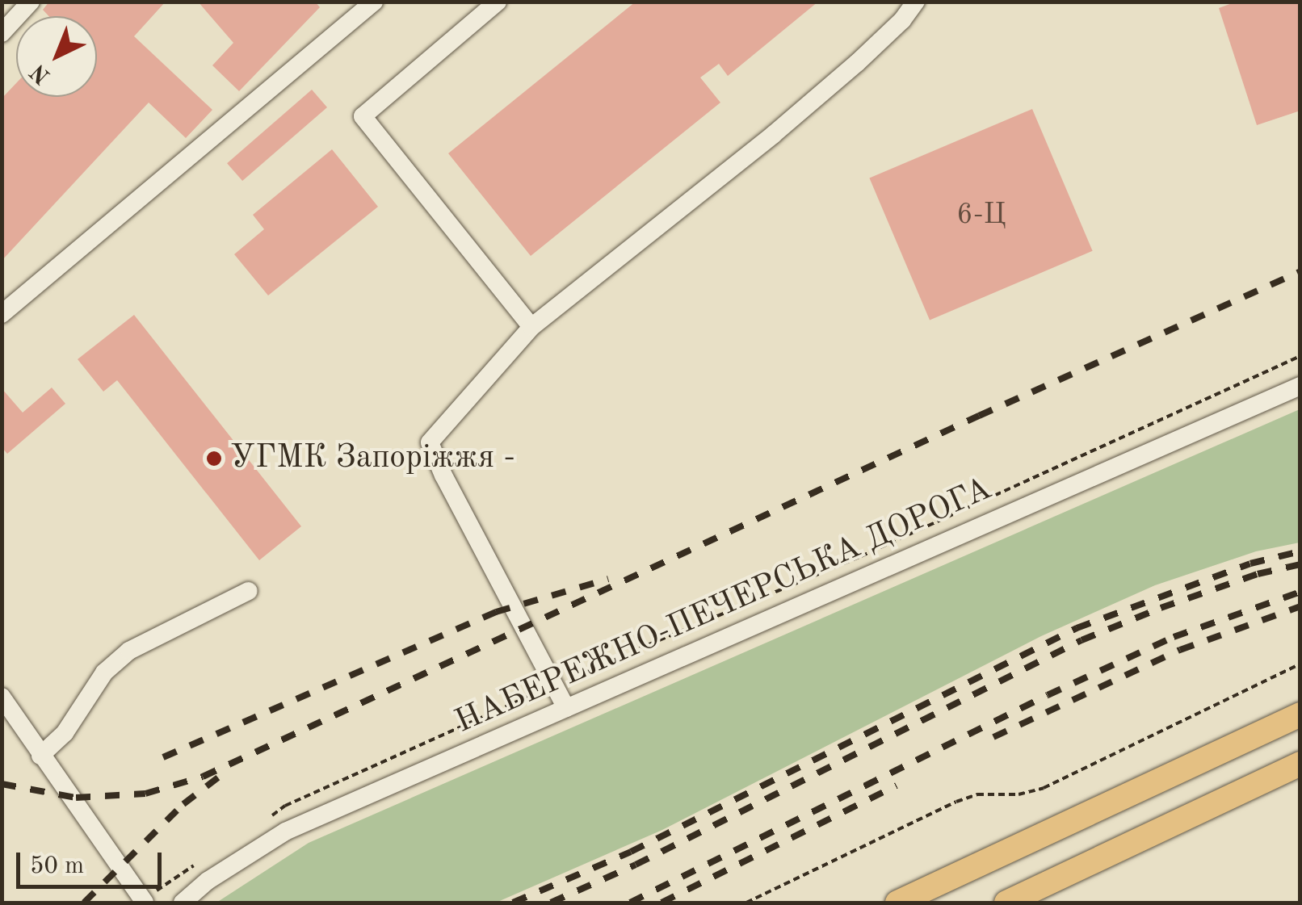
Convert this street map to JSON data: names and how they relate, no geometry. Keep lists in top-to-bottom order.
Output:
{
  "streets": {
    "street": ["НАБЕРЕЖНО-ПЕЧЕРСЬКА ДОРОГА"]
  },
  "places": ["УГМК Запоріжжя -"],
  "house_numbers": ["6-Ц"],
  "scale_bar": "50 m",
  "north": "bottom left"
}
